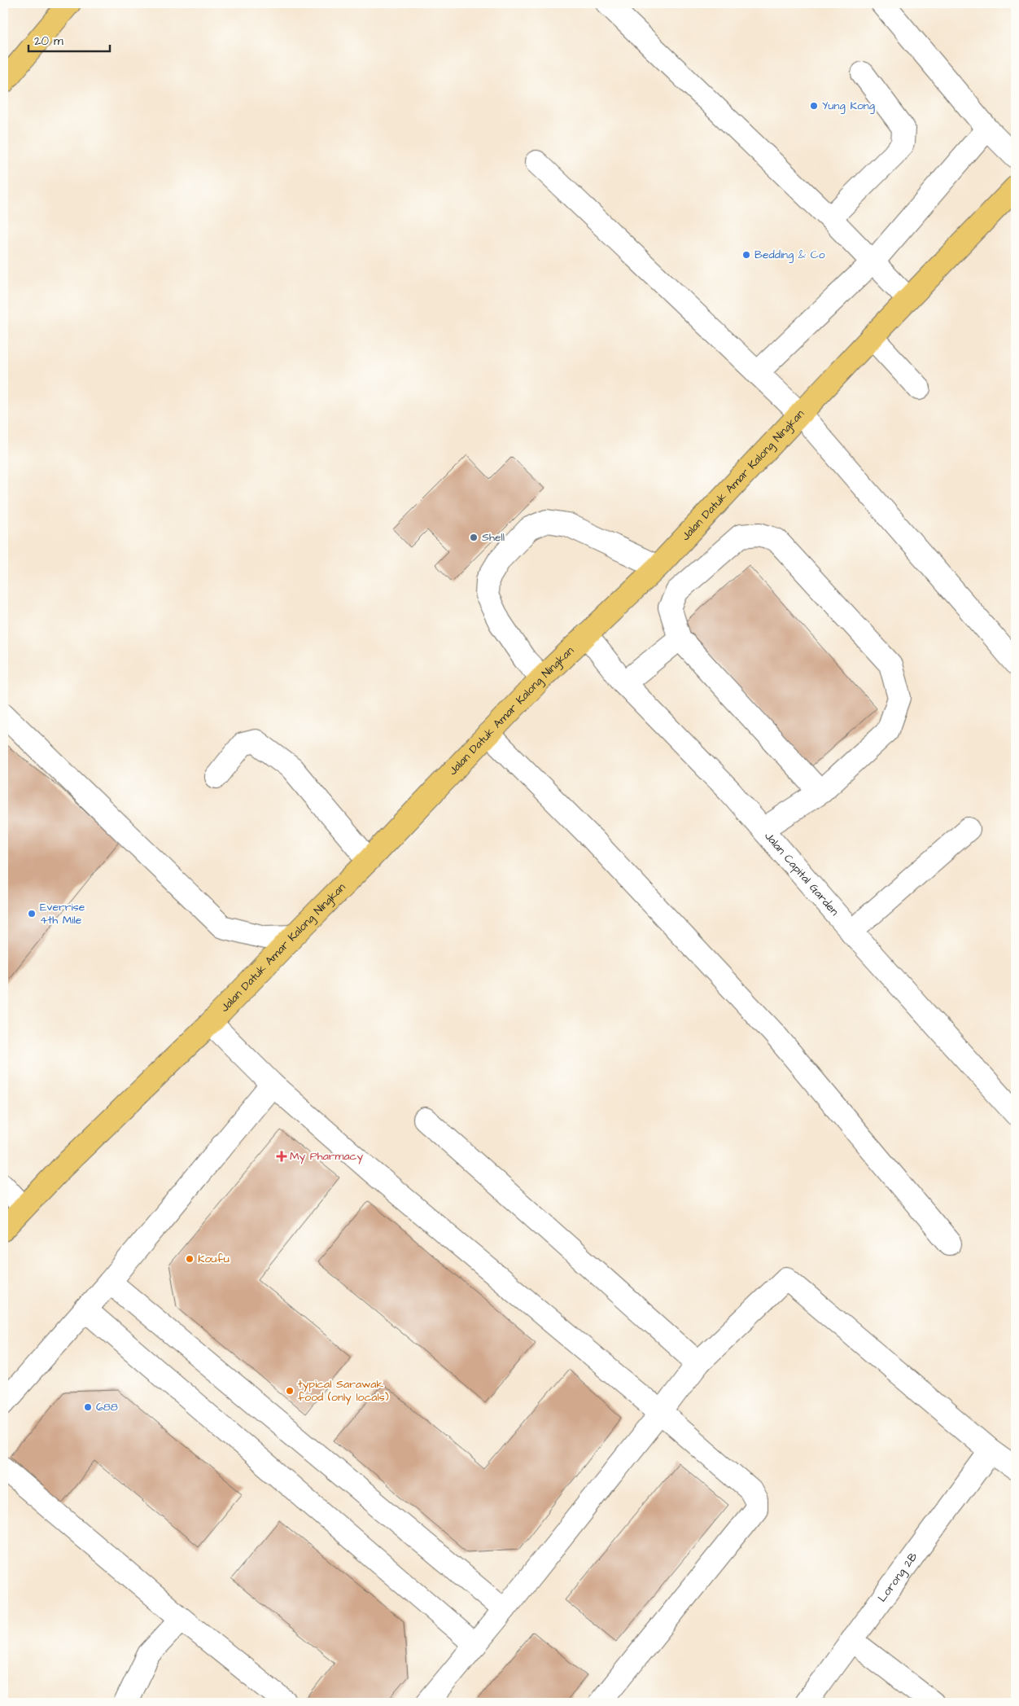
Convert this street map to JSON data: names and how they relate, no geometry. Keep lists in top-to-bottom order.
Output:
{
  "streets": {
    "highway": ["Jalan Datuk Amar Kalong Ningkan"],
    "street": ["Jalan Capital Garden", "Lorong 2B"]
  },
  "crossings": [
    ["Jalan Datuk Amar Kalong Ningkan", "Jalan Capital Garden"]
  ],
  "places": {
    "other": [
      "Yung Kong",
      "Bedding & Co",
      "Shell",
      "Everrise 4th Mile",
      "Koufu",
      "typical Sarawak food (only locals)",
      "688"
    ],
    "health": ["My Pharmacy"]
  },
  "scale_bar": "20 m"
}
